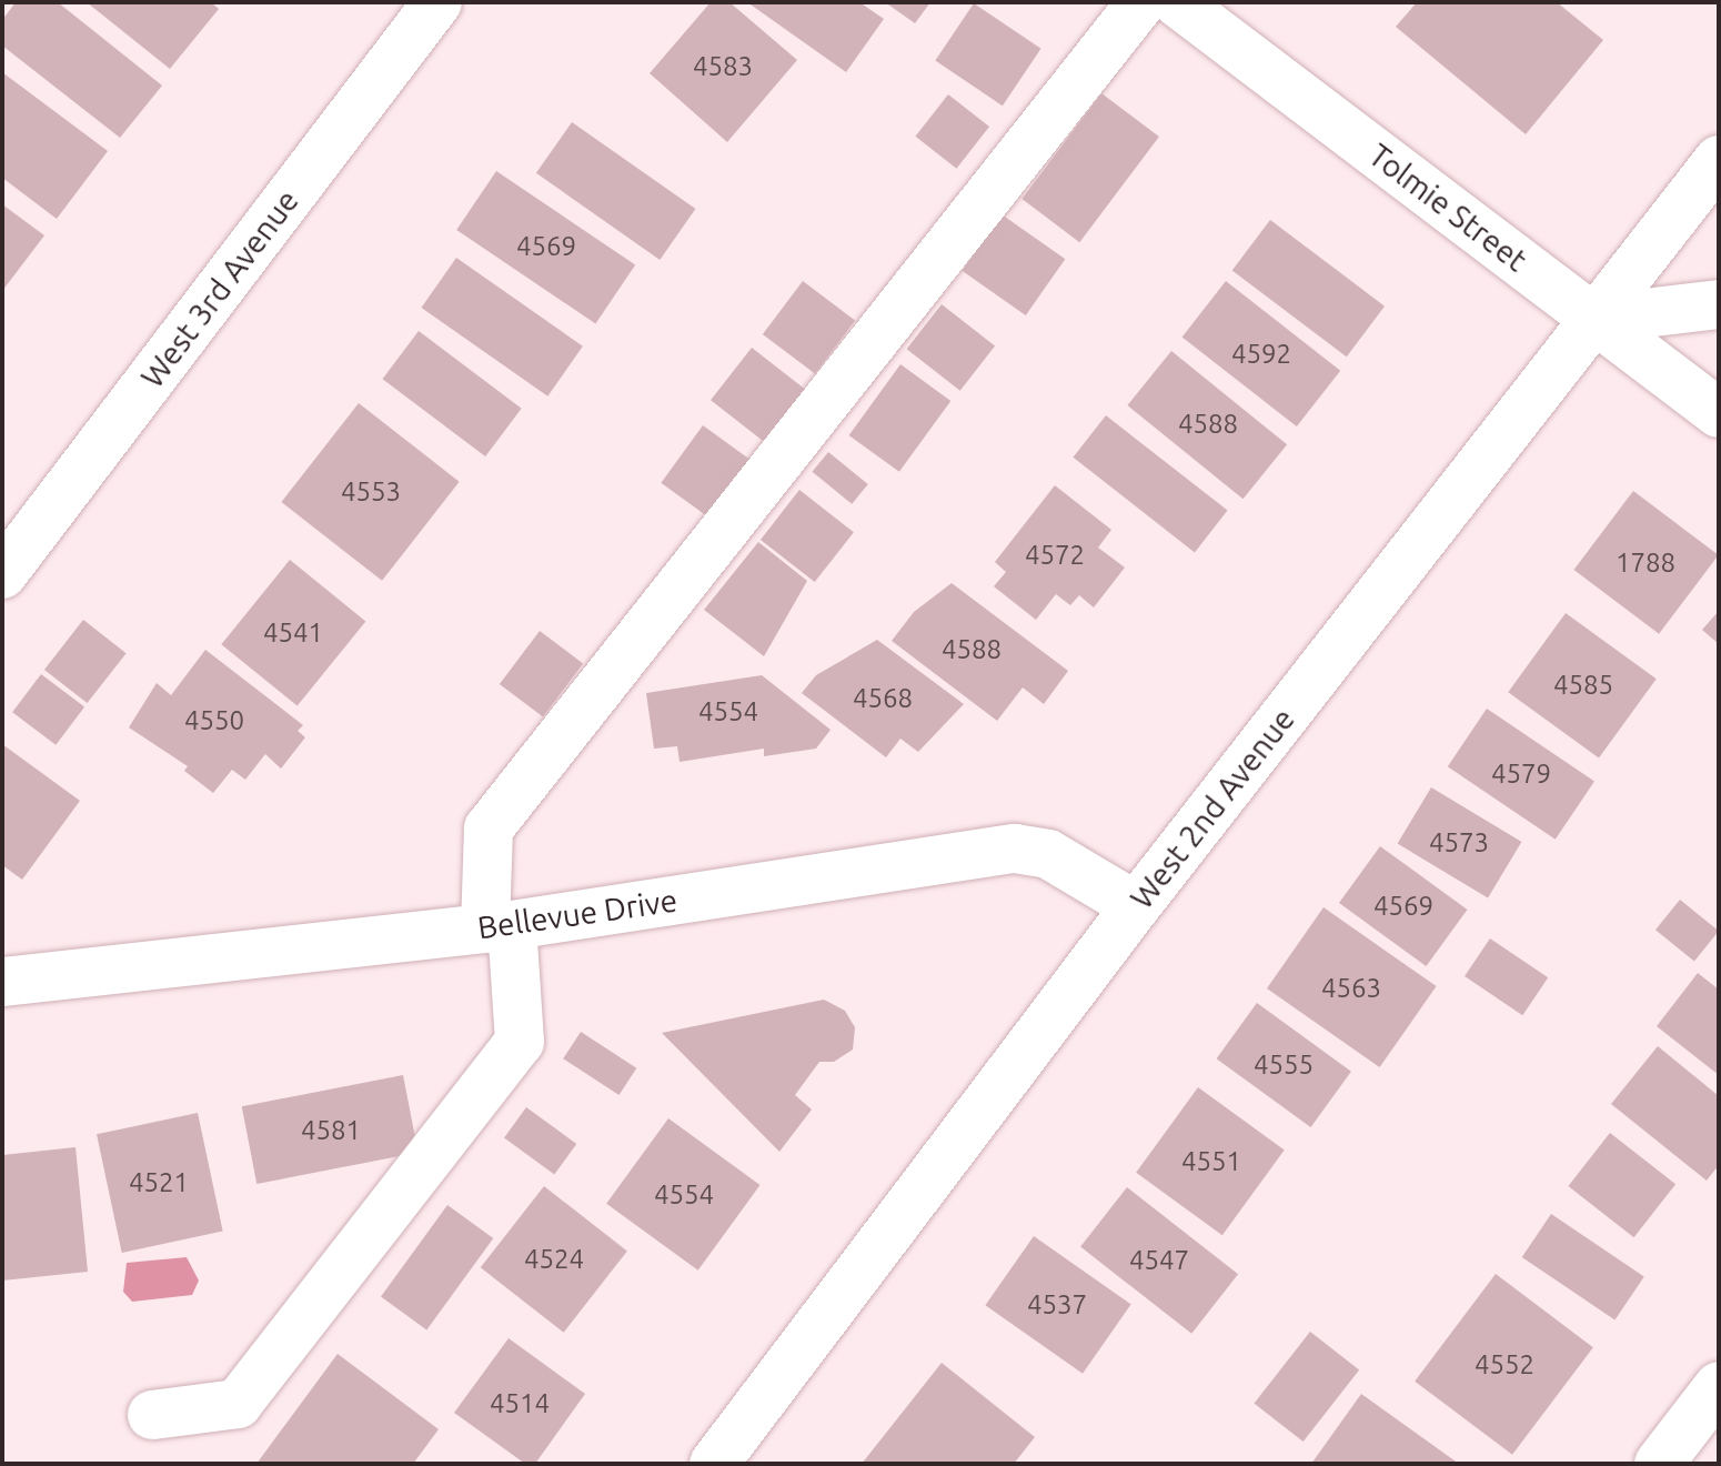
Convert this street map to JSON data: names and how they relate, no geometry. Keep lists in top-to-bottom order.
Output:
{
  "streets": {
    "street": [
      "Tolmie Street",
      "West 3rd Avenue",
      "West 2nd Avenue",
      "Bellevue Drive"
    ]
  },
  "crossings": [
    ["Tolmie Street", "West 2nd Avenue"],
    ["West 2nd Avenue", "Bellevue Drive"]
  ],
  "house_numbers": [
    "4583",
    "4569",
    "4592",
    "4588",
    "4553",
    "4572",
    "1788",
    "4541",
    "4588",
    "4585",
    "4568",
    "4554",
    "4550",
    "4579",
    "4573",
    "4569",
    "4563",
    "4555",
    "4581",
    "4551",
    "4521",
    "4554",
    "4524",
    "4547",
    "4537",
    "4552",
    "4514"
  ]
}
